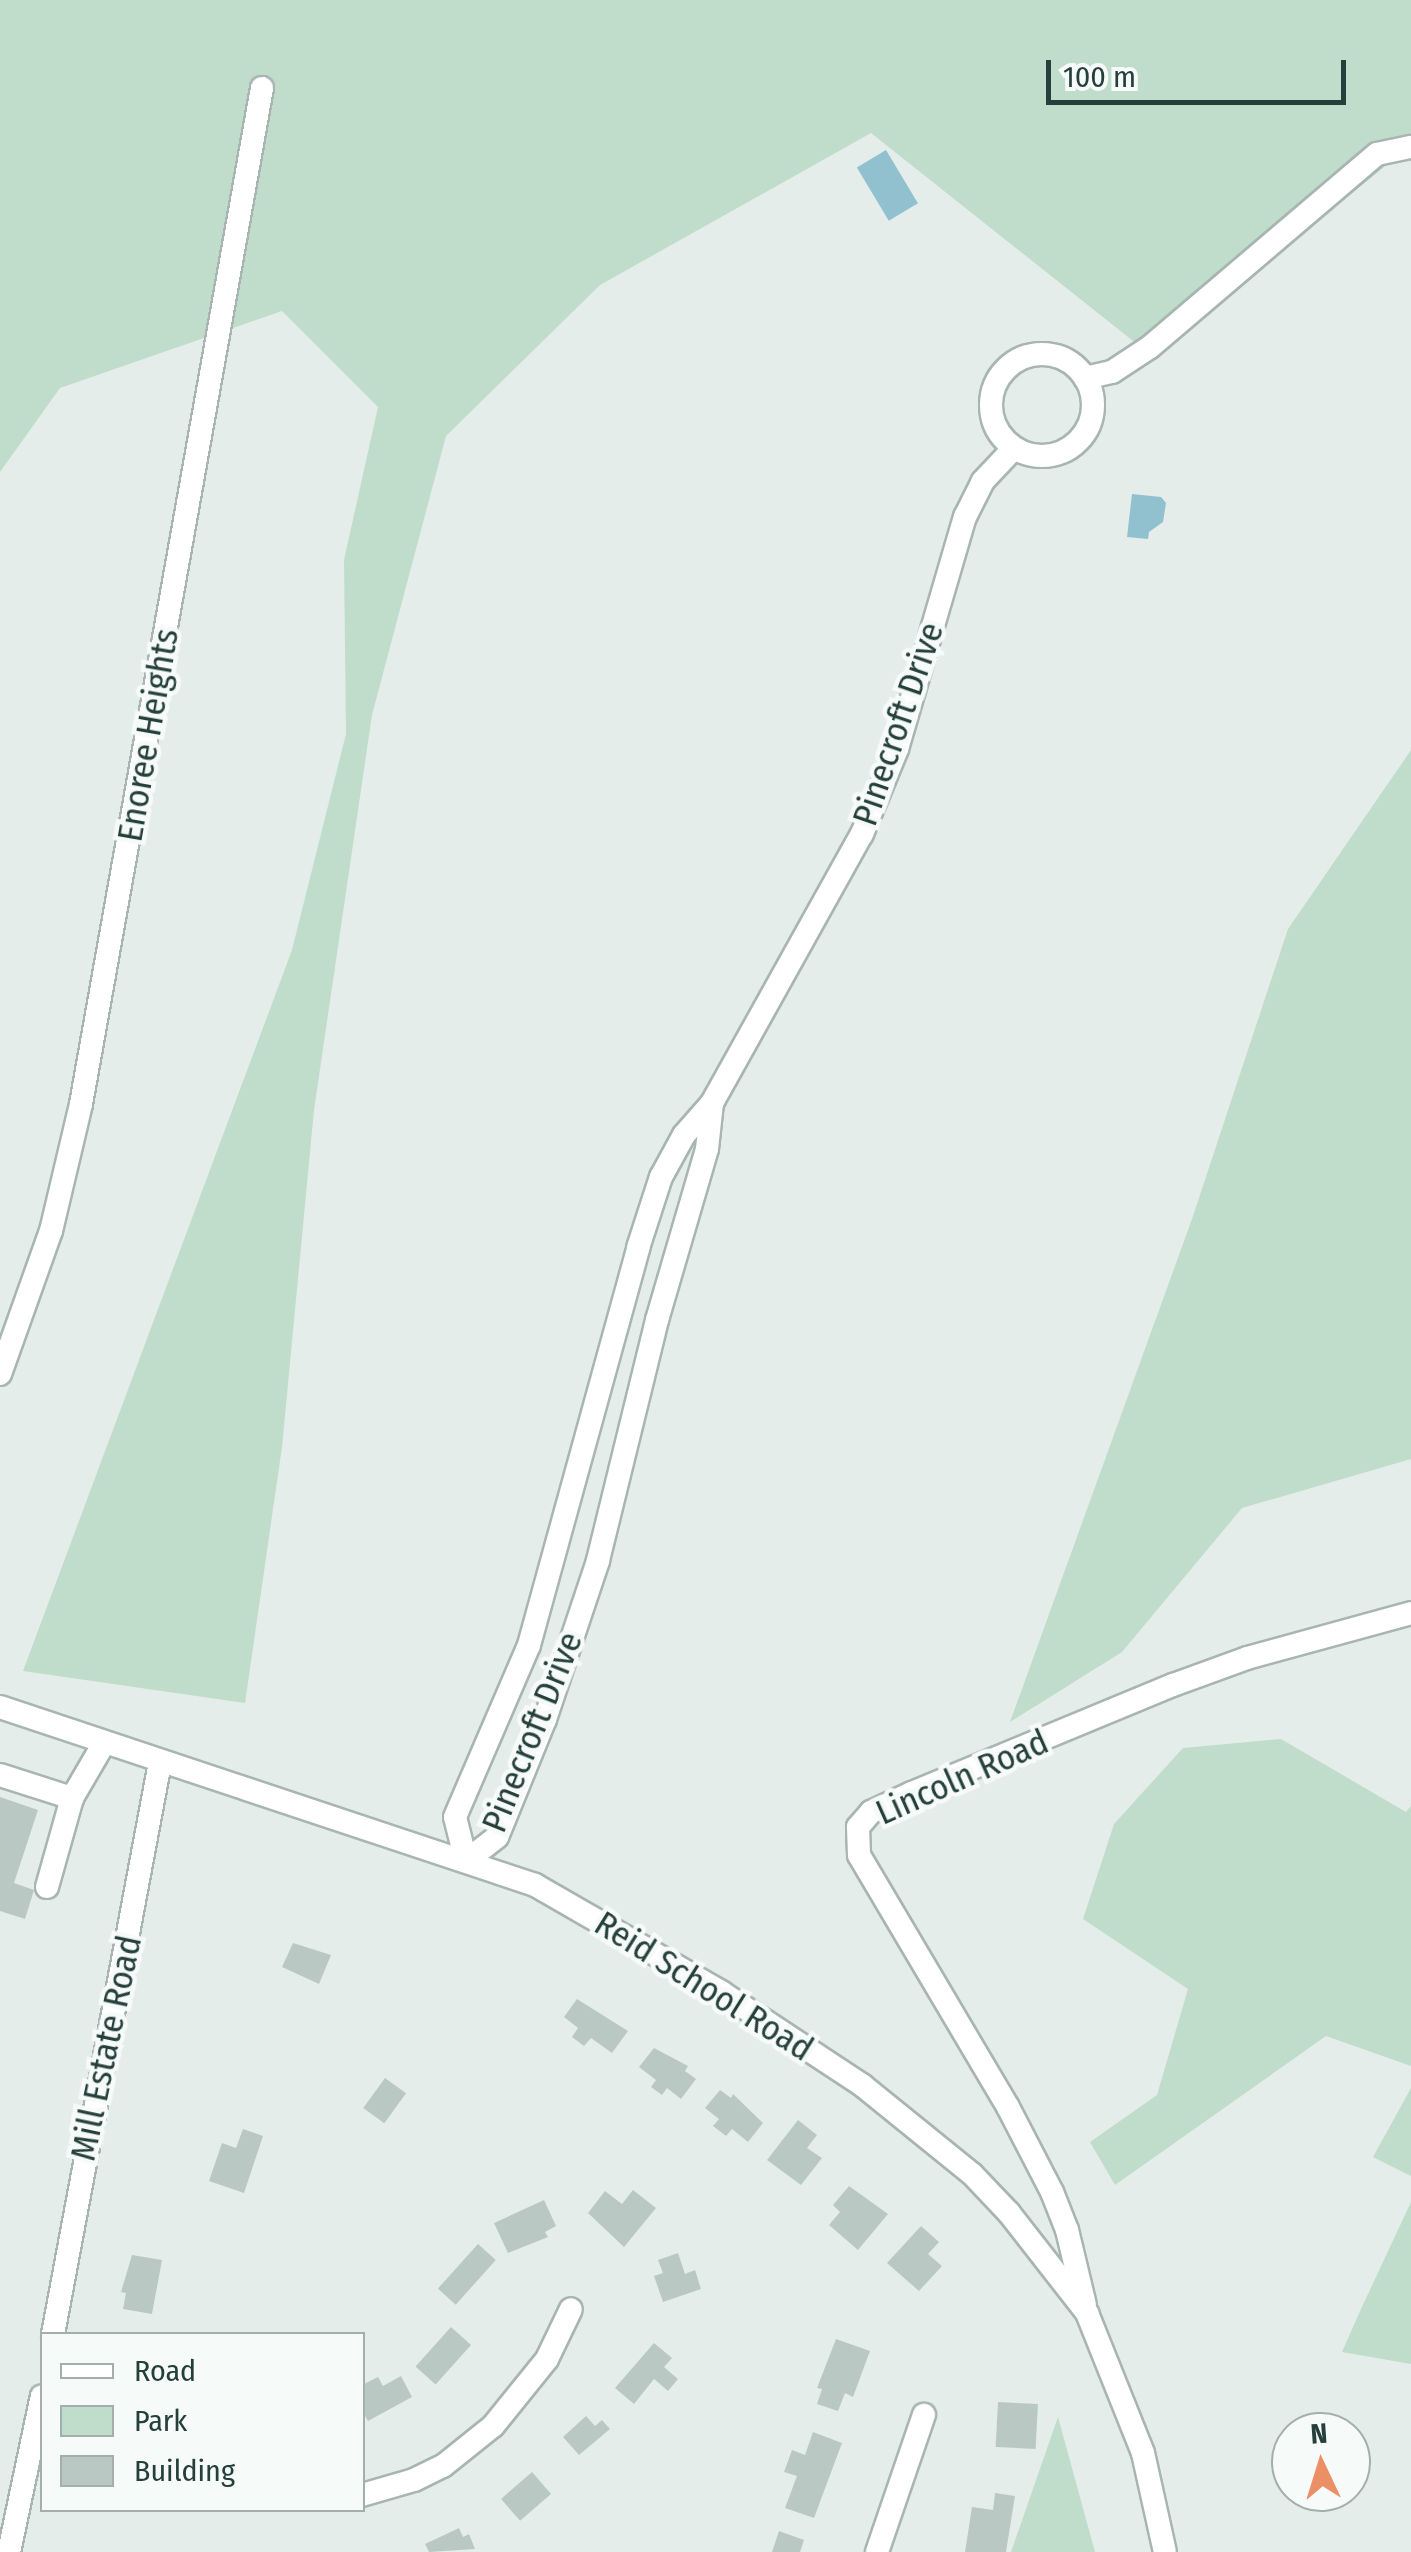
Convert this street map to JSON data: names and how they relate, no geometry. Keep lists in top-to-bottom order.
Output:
{
  "streets": {
    "street": [
      "Pinecroft Drive",
      "Enoree Heights",
      "Lincoln Road",
      "Reid School Road",
      "Mill Estate Road"
    ]
  },
  "crossings": [
    ["Pinecroft Drive", "Reid School Road"],
    ["Lincoln Road", "Reid School Road"],
    ["Reid School Road", "Mill Estate Road"]
  ],
  "legend": ["Road", "Park", "Building"],
  "scale_bar": "100 m",
  "north": "top"
}
